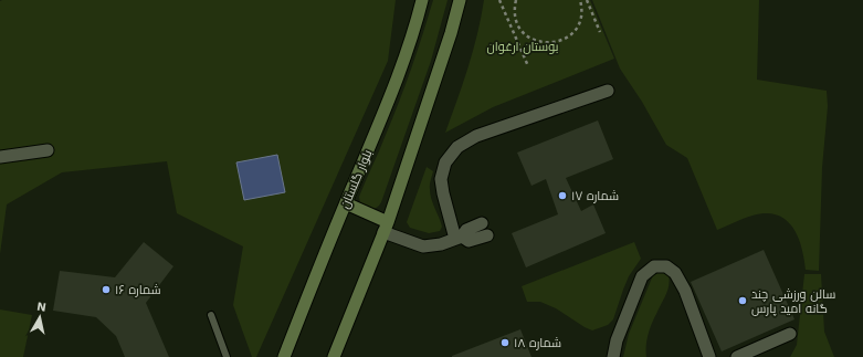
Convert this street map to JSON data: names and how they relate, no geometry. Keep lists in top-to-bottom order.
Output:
{
  "streets": {
    "main road": ["بلوار گلستان"]
  },
  "parks": ["بوستان ارغوان"],
  "places": [
    "شماره ۱۷",
    "شماره ۱۶",
    "سالن ورزشی چند گانه امید پارس",
    "شماره ۱۸"
  ],
  "north": "top"
}
